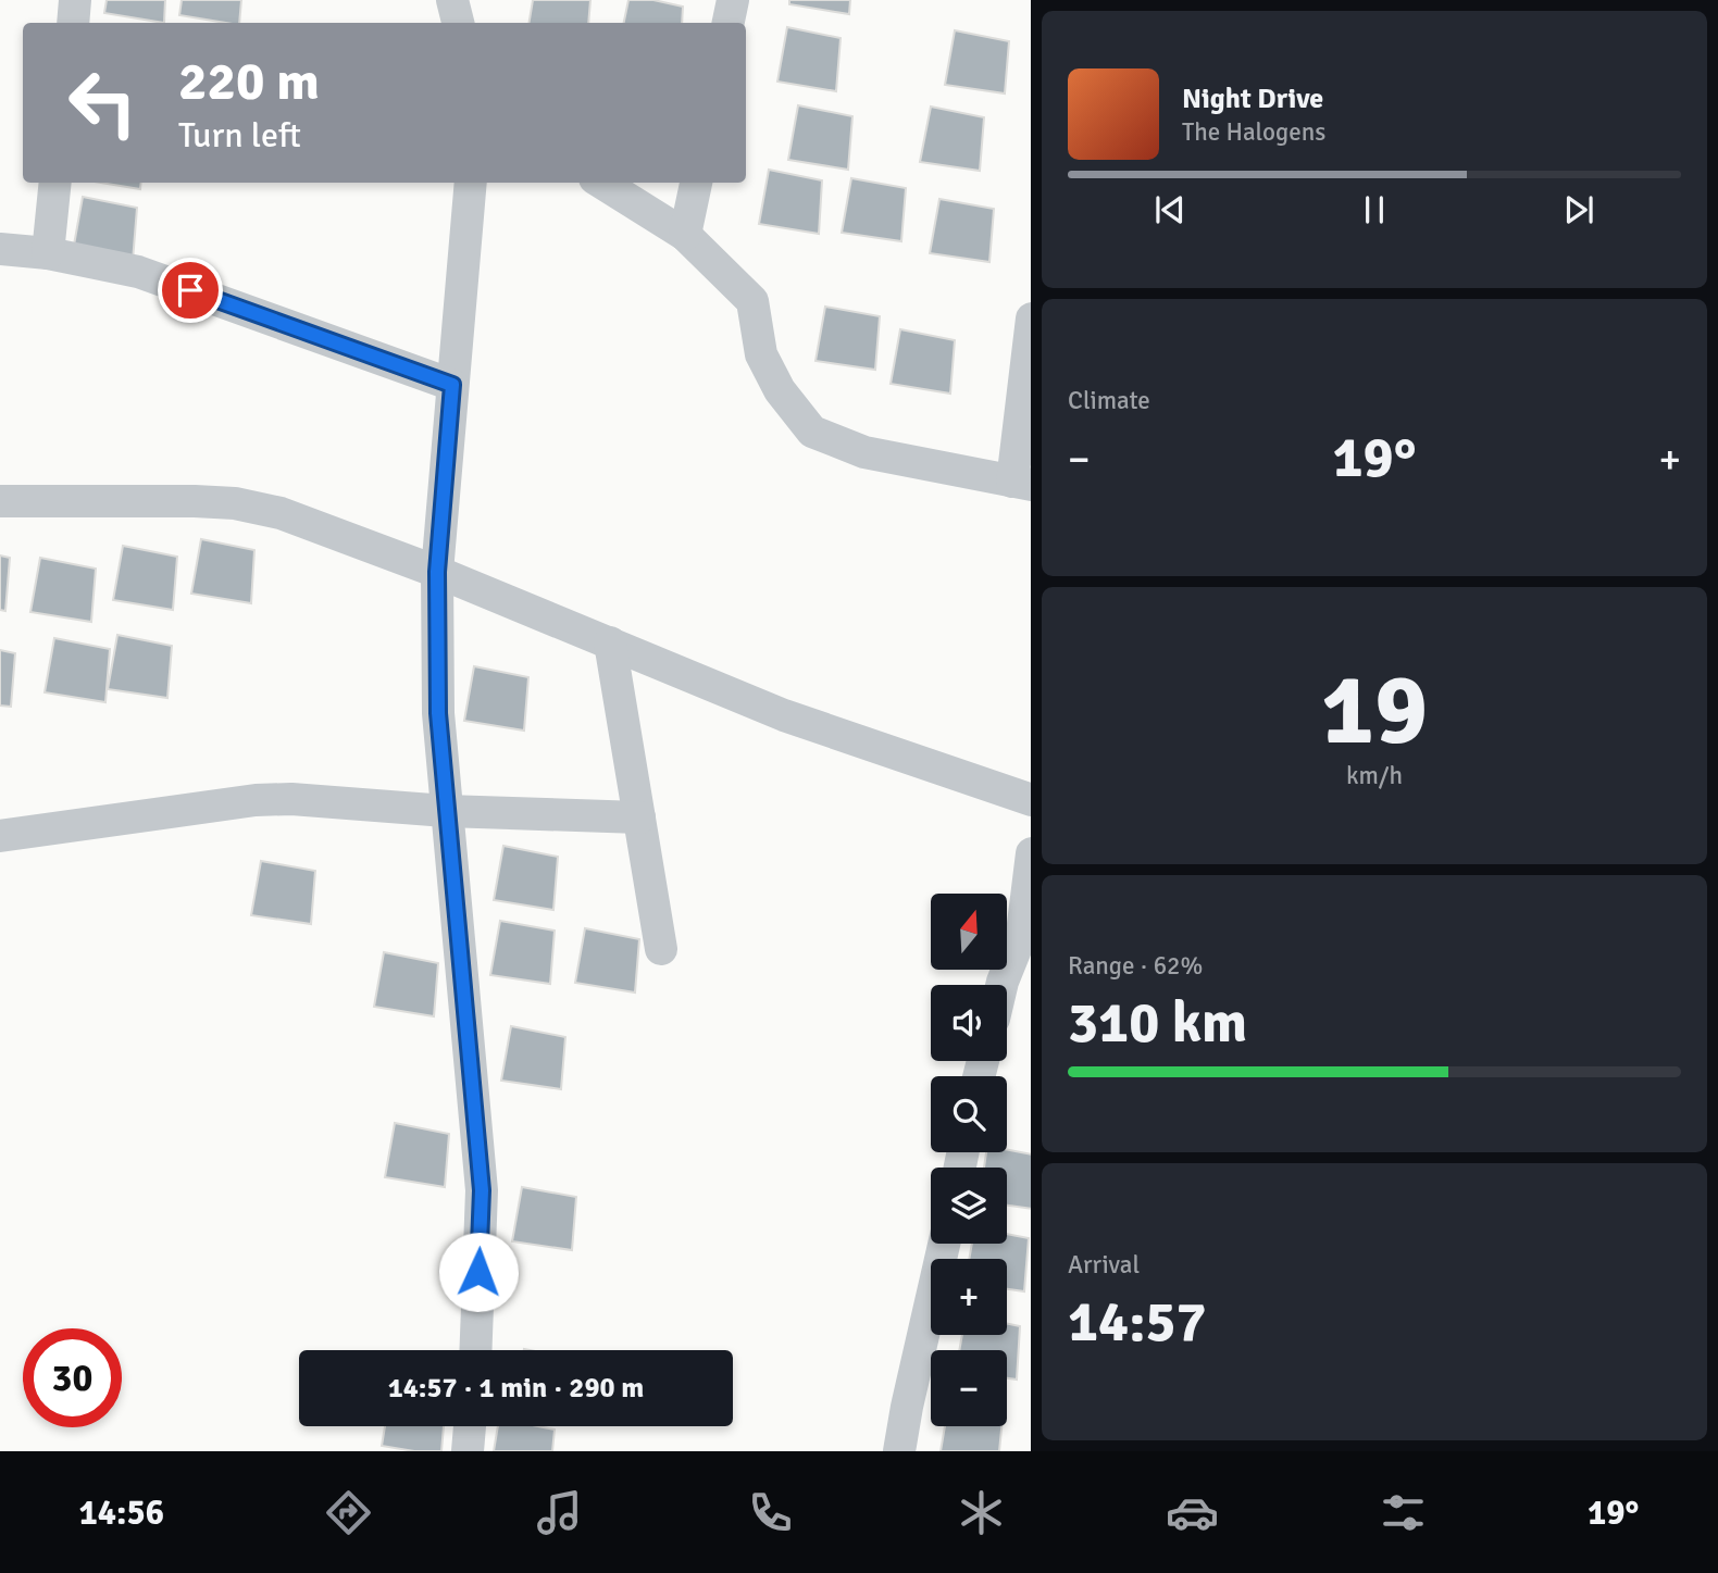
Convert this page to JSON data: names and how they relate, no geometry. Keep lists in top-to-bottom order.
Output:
{
  "north": "top",
  "page": {
    "turn": ["220 m", "Turn left"],
    "song": ["Night Drive", "The Halogens"],
    "tile": [
      "Climate",
      ["19", "km/h"],
      ["Range · 62%", "310 km"],
      ["Arrival", "14:57"]
    ],
    "heat": ["−", "19°", "+"],
    "map_buttons": ["+", "−"],
    "limit": "30",
    "trip": "14:57 · 1 min · 290 m",
    "tabs": ["14:56", "19°"]
  }
}
